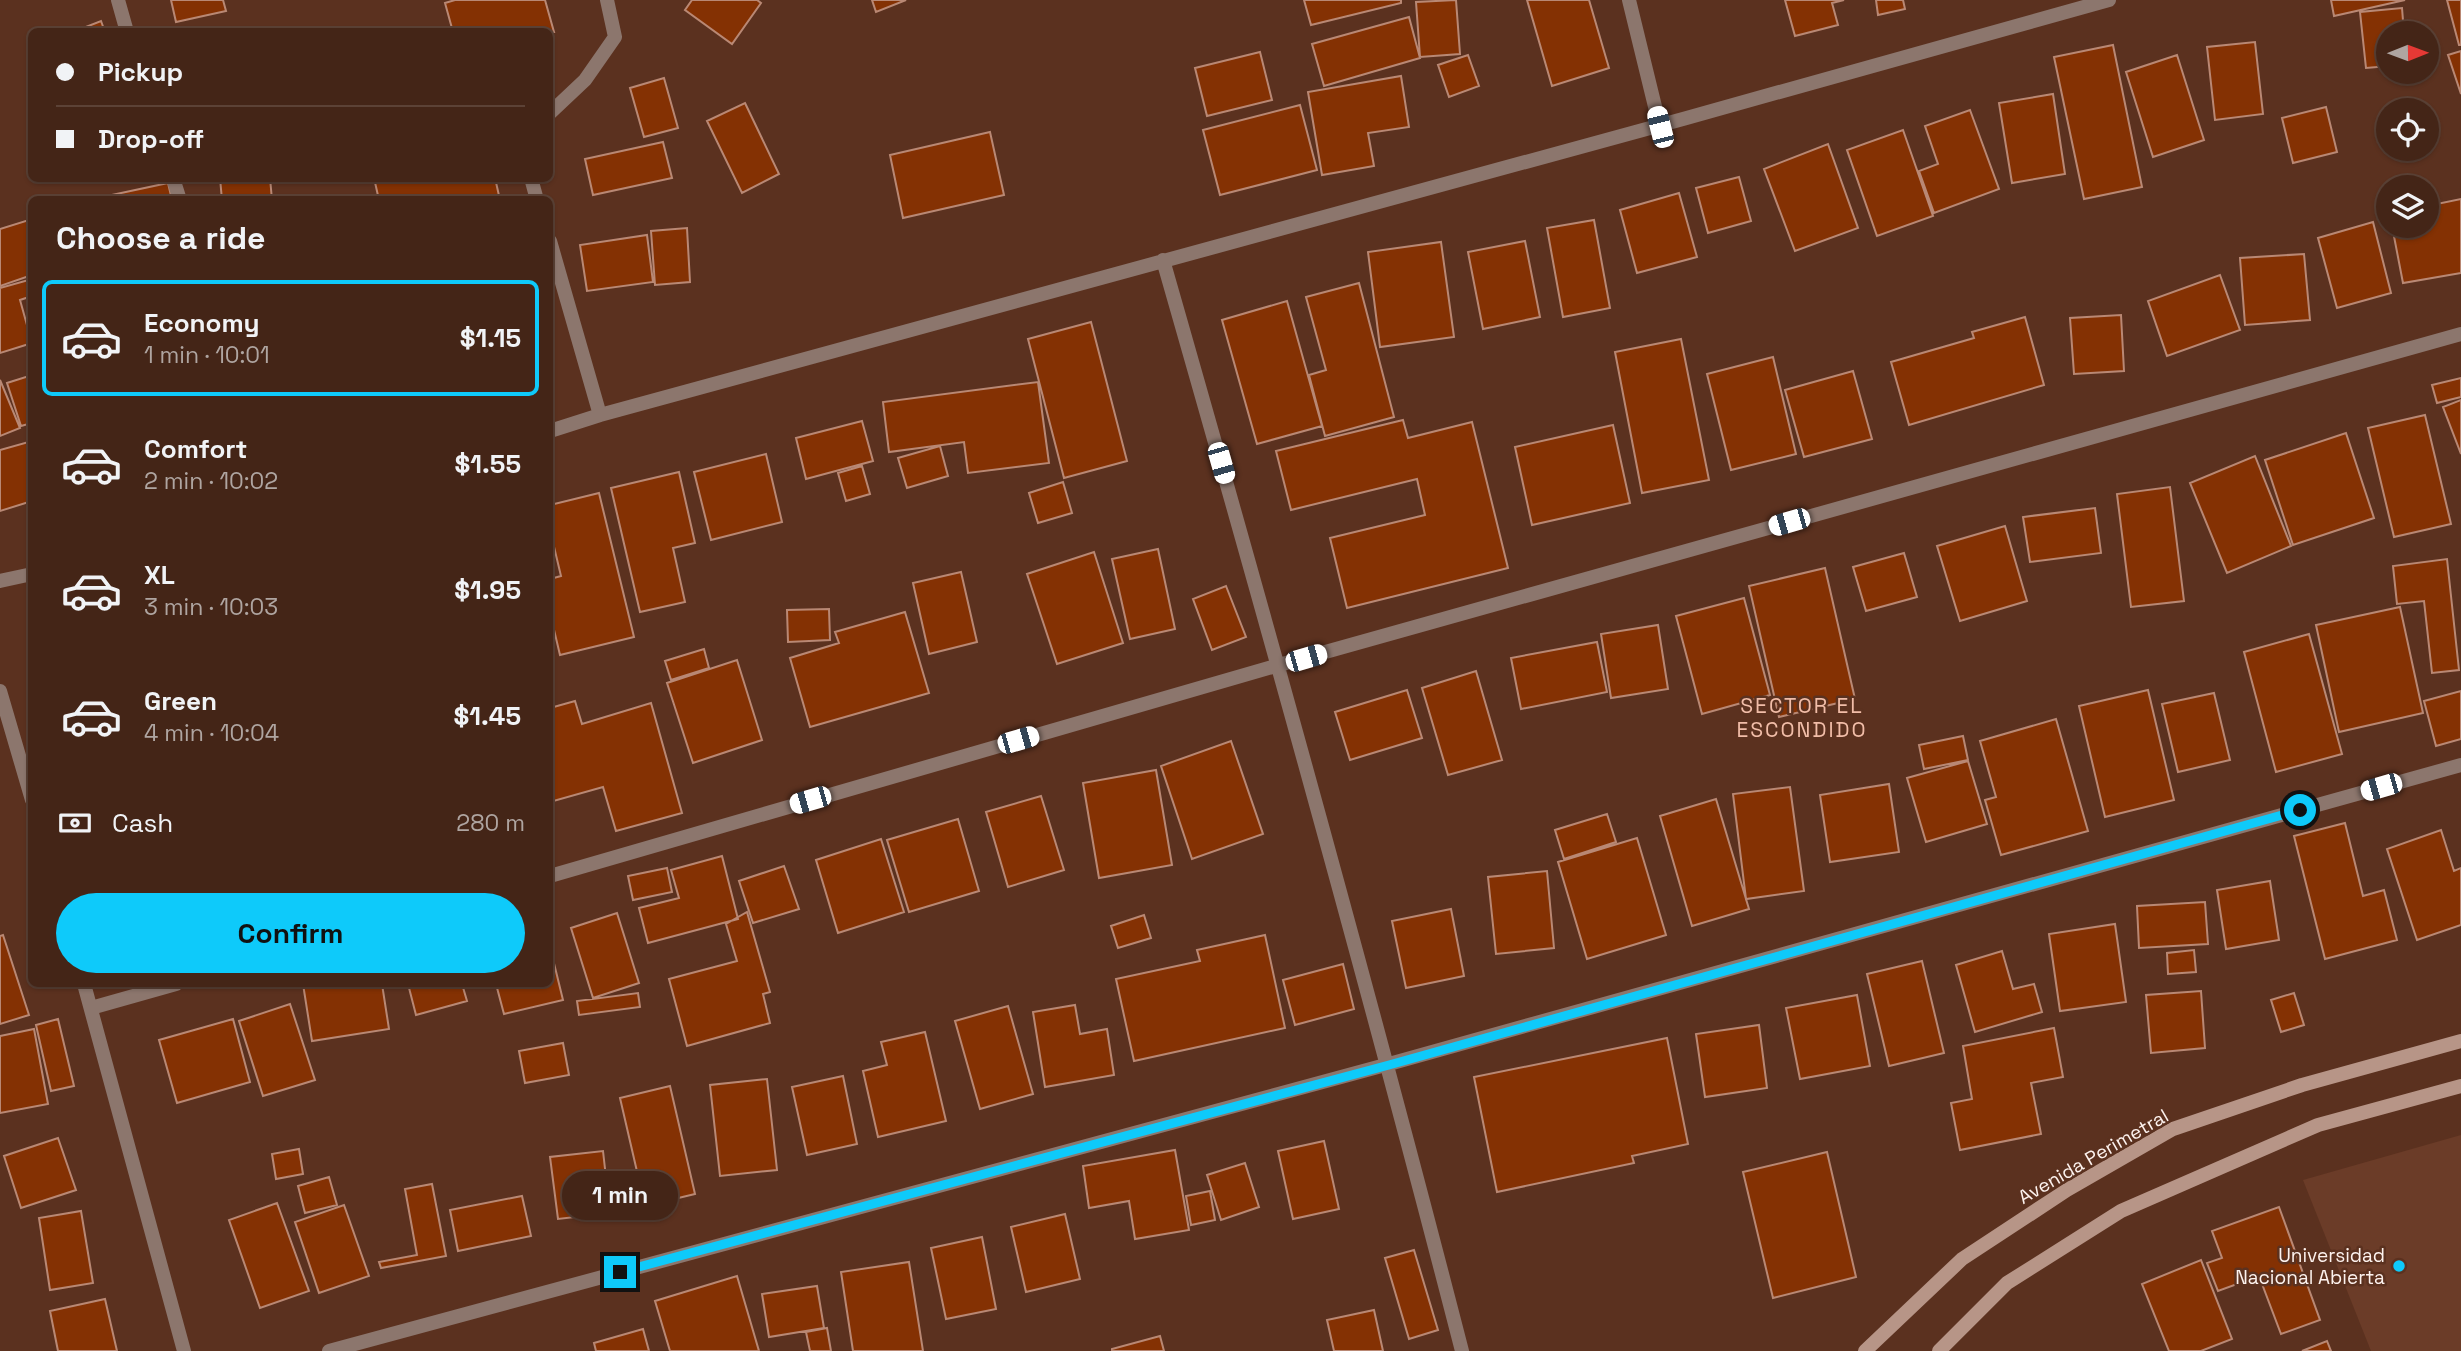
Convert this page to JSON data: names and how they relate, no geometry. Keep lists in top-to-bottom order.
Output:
{
  "streets": {
    "main road": ["Avenida Perimetral"]
  },
  "districts": ["SECTOR EL ESCONDIDO"],
  "places": ["Universidad Nacional Abierta"],
  "north": "right",
  "page": {
    "banner": ["Pickup", "Drop-off"],
    "heading": "Choose a ride",
    "list": [
      {
        "name": "Economy",
        "note": "1 min · 10:01",
        "value": "$1.15"
      },
      {
        "name": "Comfort",
        "note": "2 min · 10:02",
        "value": "$1.55"
      },
      {
        "name": "XL",
        "note": "3 min · 10:03",
        "value": "$1.95"
      },
      {
        "name": "Green",
        "note": "4 min · 10:04",
        "value": "$1.45"
      }
    ],
    "pay": ["Cash", "280 m"],
    "buttons": "Confirm",
    "bubble": "1 min"
  }
}
